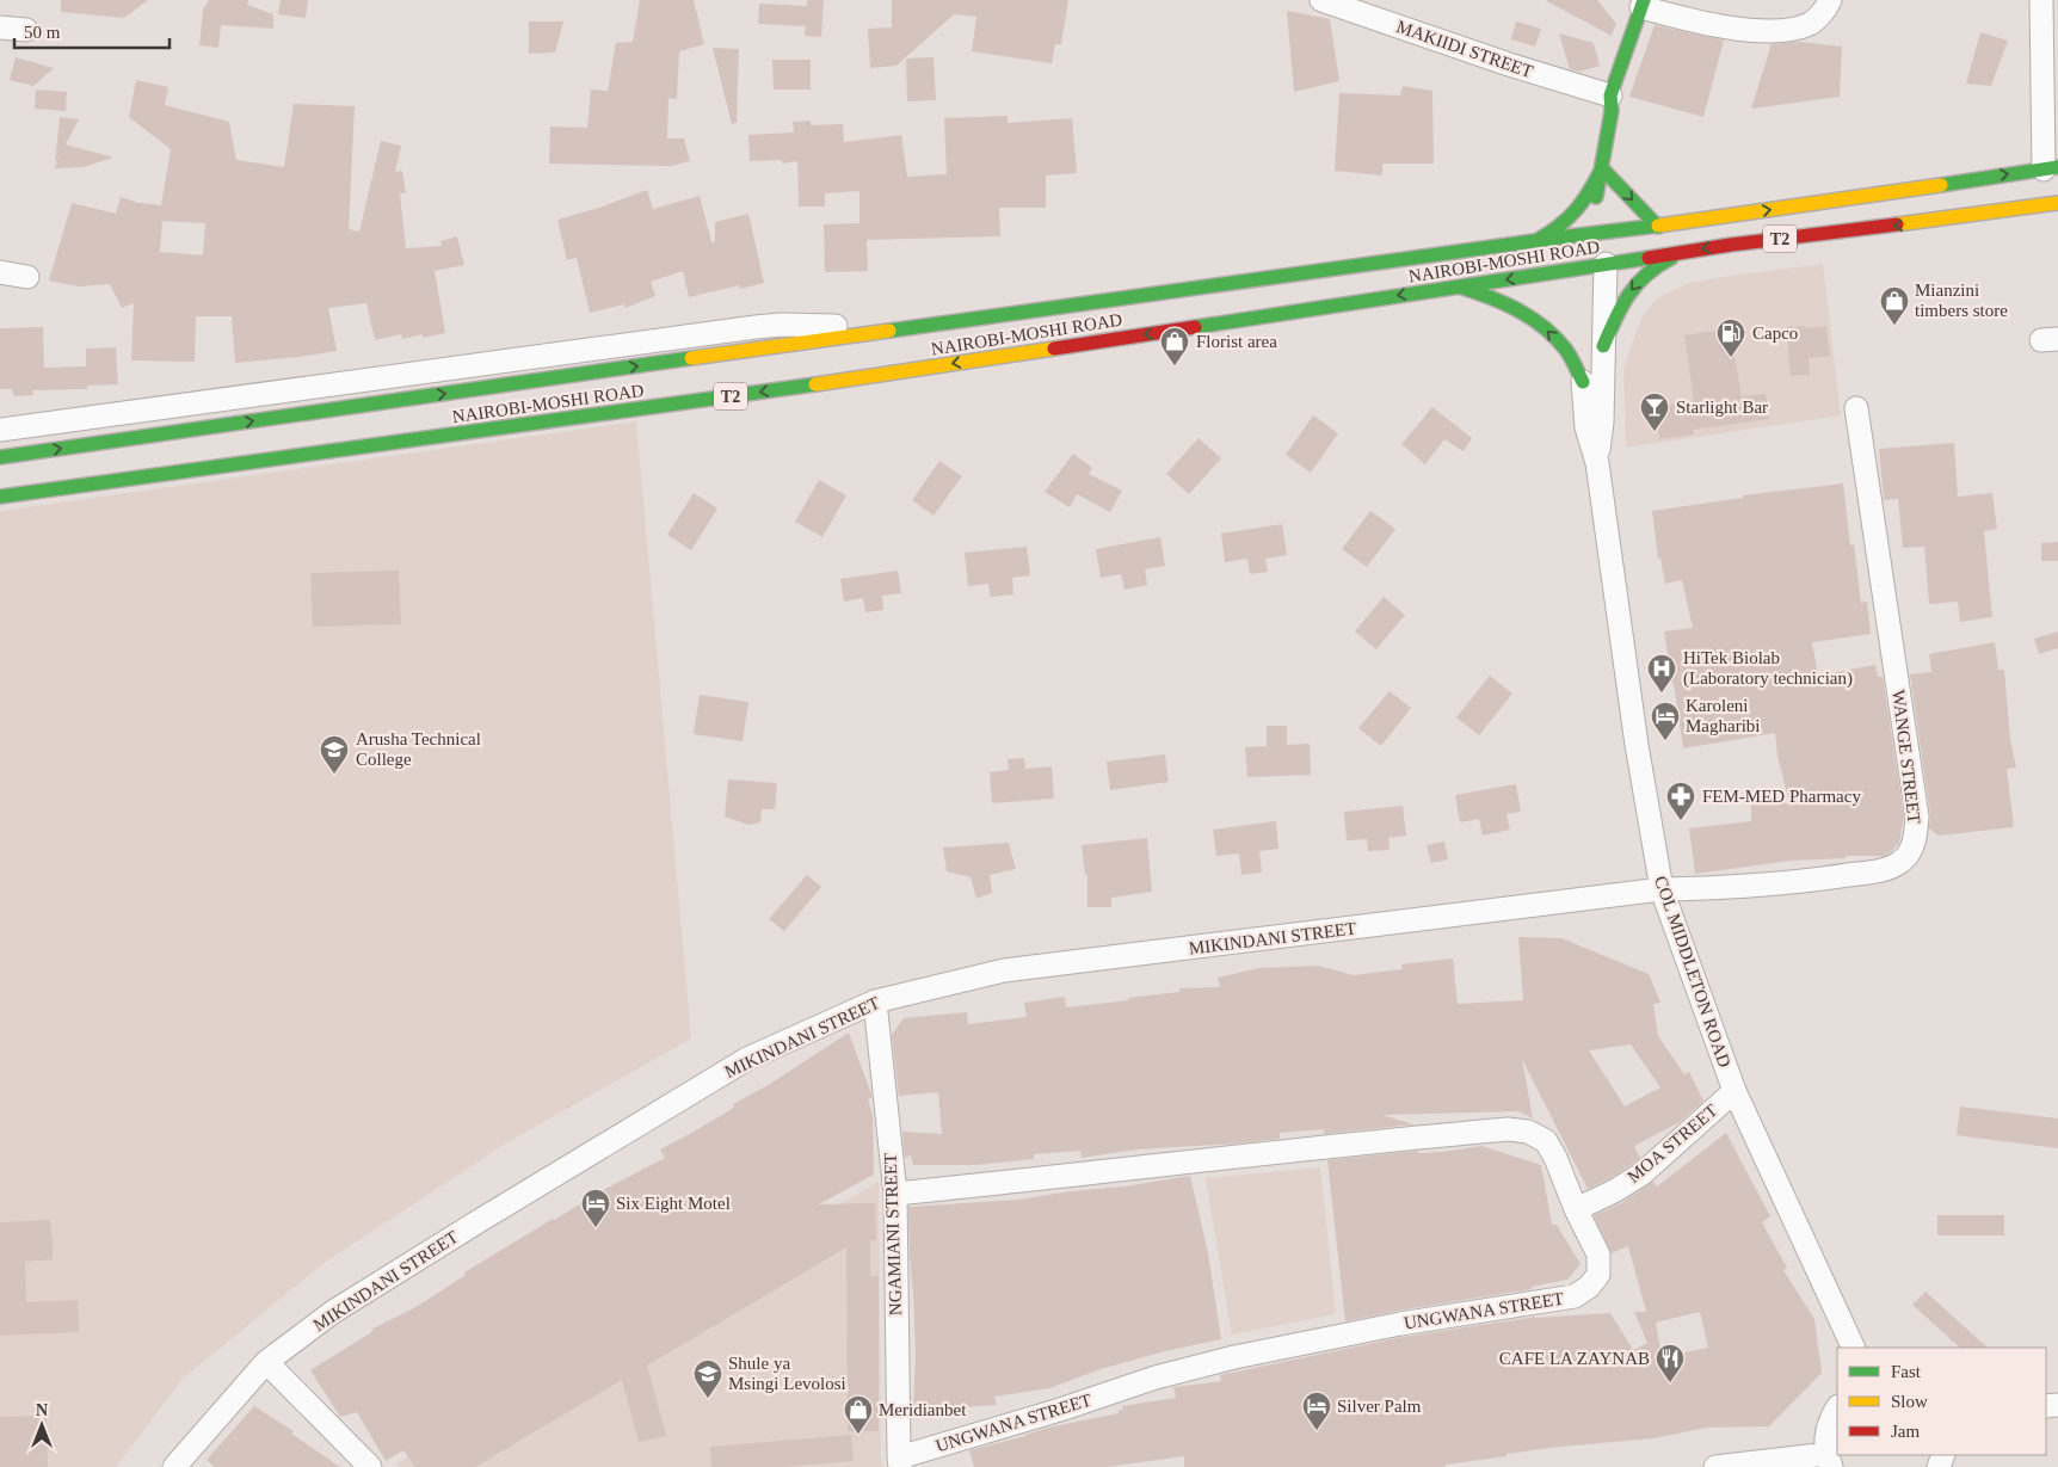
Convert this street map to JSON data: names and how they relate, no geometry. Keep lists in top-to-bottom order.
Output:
{
  "streets": {
    "main road": ["T2", "NAIROBI-MOSHI ROAD"],
    "street": [
      "MAKIIDI STREET",
      "WANGE STREET",
      "MIKINDANI STREET",
      "COL MIDDLETON ROAD",
      "MOA STREET",
      "NGAMIANI STREET",
      "UNGWANA STREET"
    ]
  },
  "crossings": [
    ["NAIROBI-MOSHI ROAD", "COL MIDDLETON ROAD"],
    ["WANGE STREET", "MIKINDANI STREET"],
    ["WANGE STREET", "COL MIDDLETON ROAD"],
    ["MIKINDANI STREET", "COL MIDDLETON ROAD"],
    ["MIKINDANI STREET", "NGAMIANI STREET"],
    ["COL MIDDLETON ROAD", "MOA STREET"],
    ["MOA STREET", "UNGWANA STREET"],
    ["NGAMIANI STREET", "UNGWANA STREET"]
  ],
  "places": {
    "shop": ["Mianzini timbers store", "Florist area", "Meridianbet"],
    "fuel station": ["Capco"],
    "bar": ["Starlight Bar"],
    "hospital": ["HiTek Biolab (Laboratory technician)"],
    "hotel": ["Karoleni Magharibi", "Six Eight Motel", "Silver Palm"],
    "school or university": ["Arusha Technical College", "Shule ya Msingi Levolosi"],
    "pharmacy": ["FEM-MED Pharmacy"],
    "restaurant": ["CAFE LA ZAYNAB"]
  },
  "legend": ["Fast", "Slow", "Jam"],
  "scale_bar": "50 m",
  "north": "top"
}
